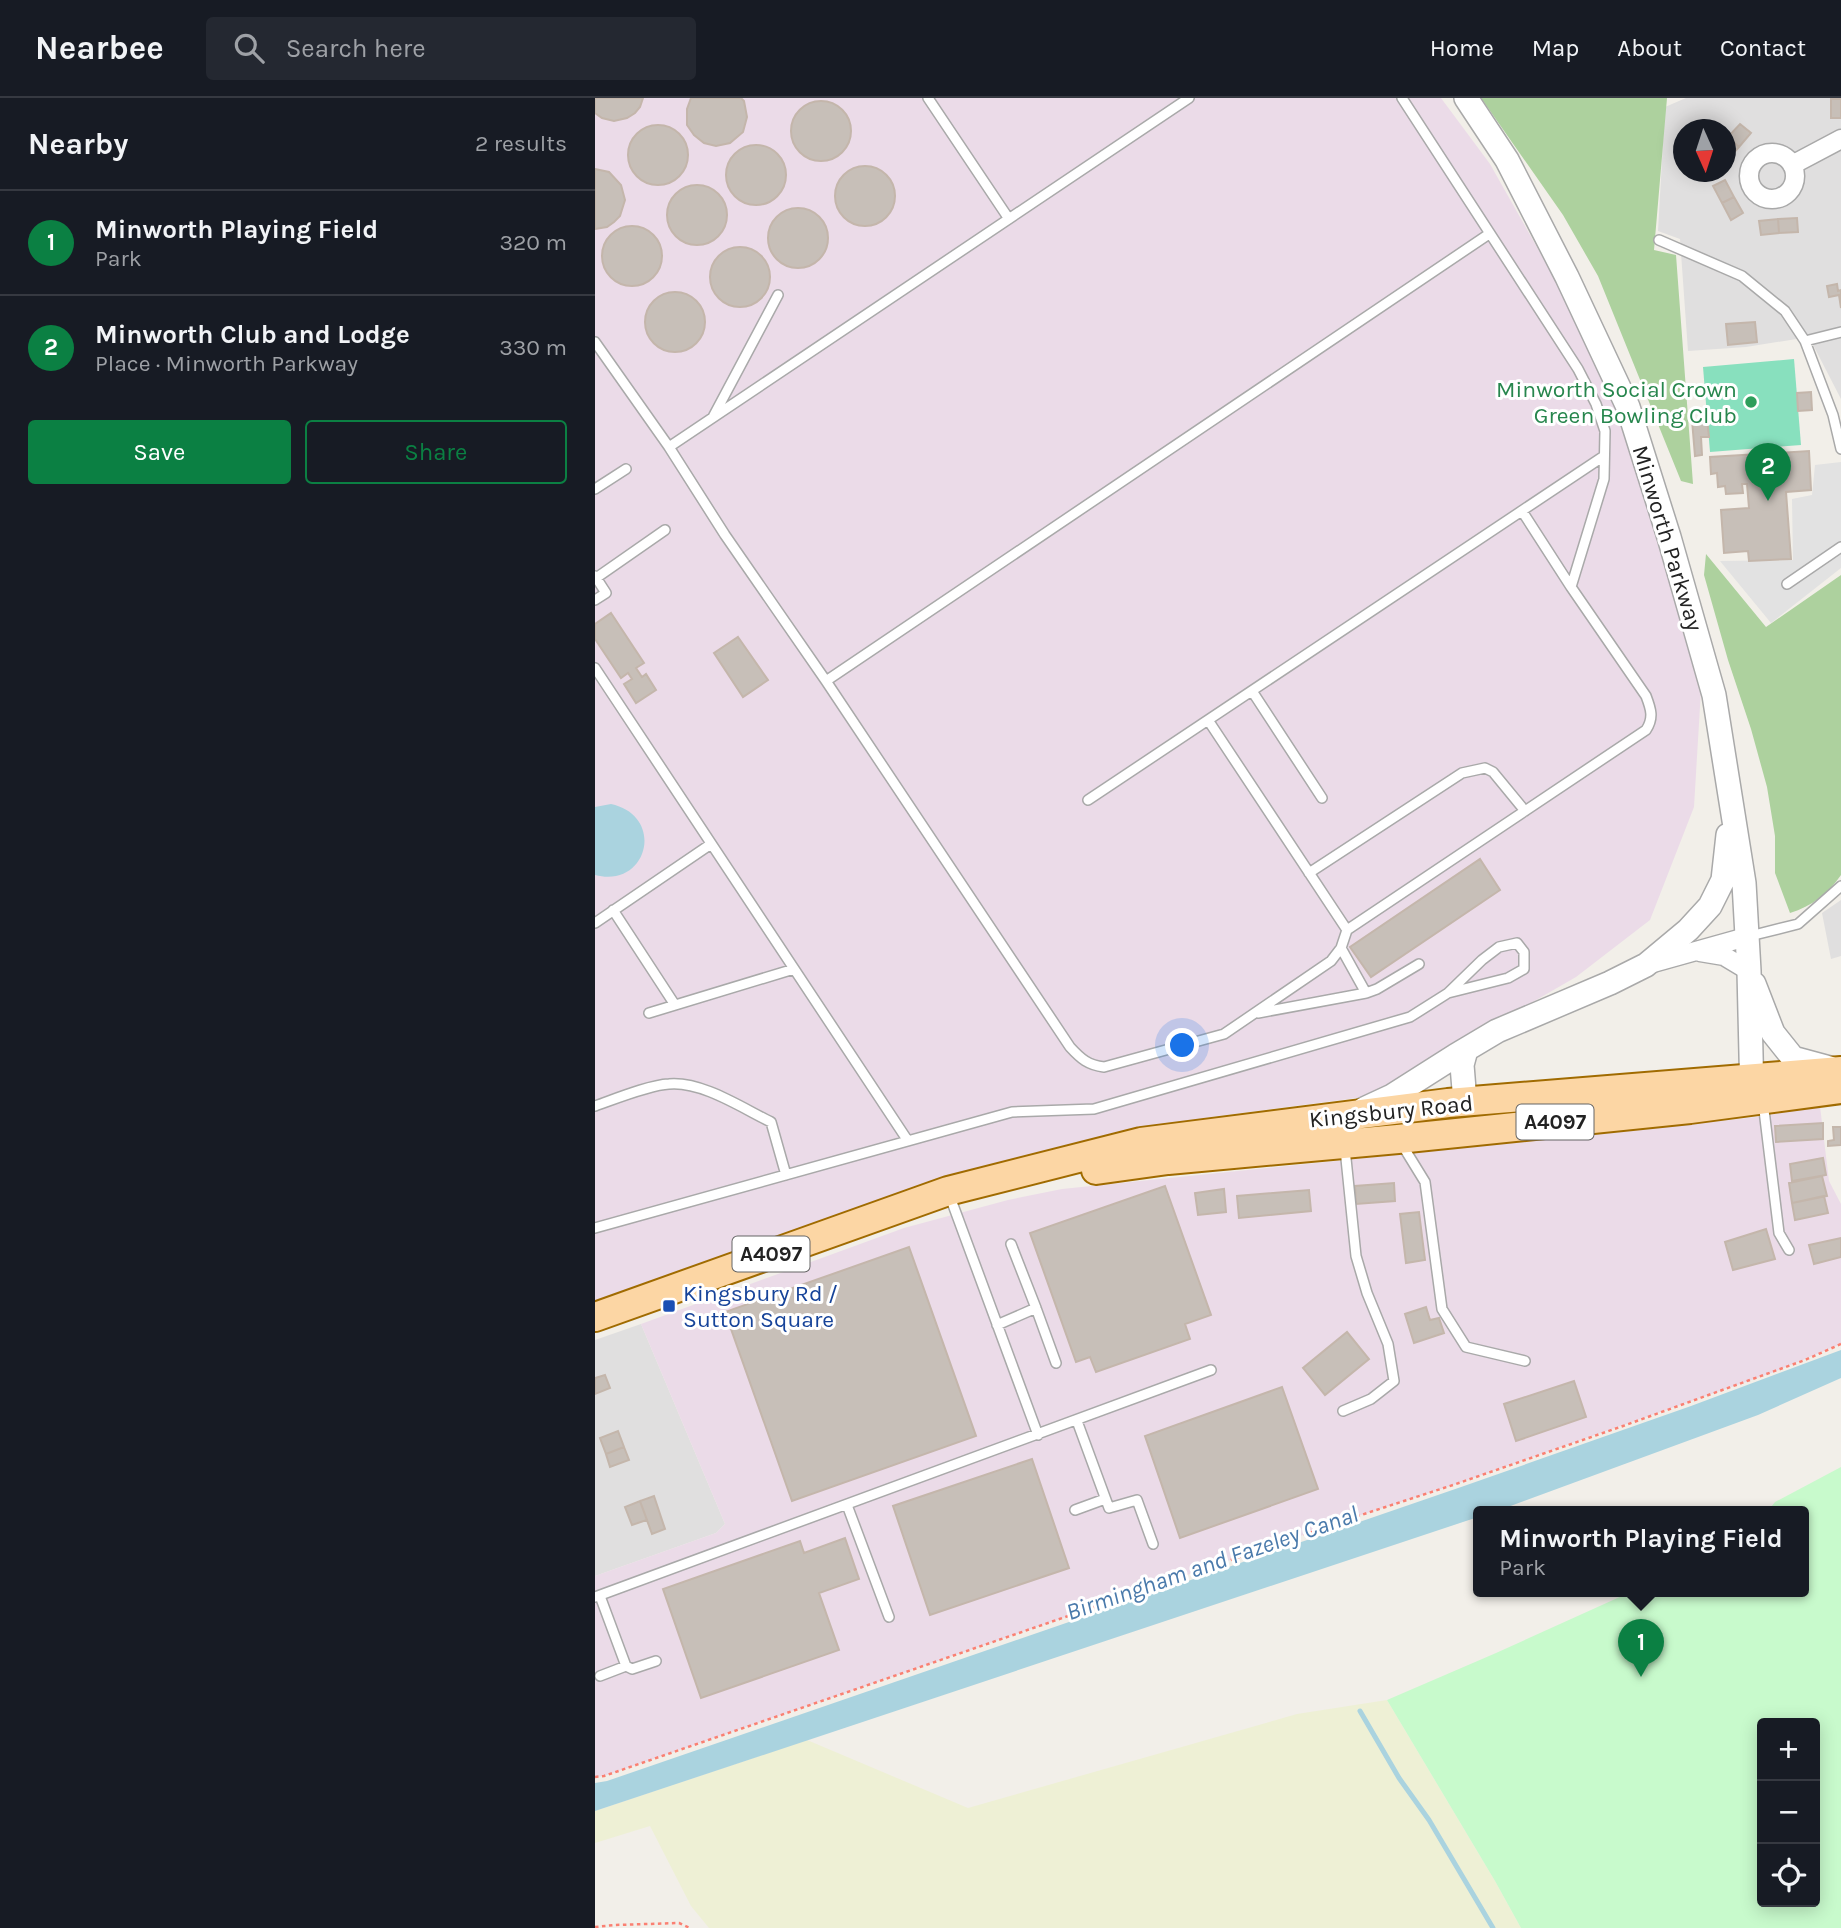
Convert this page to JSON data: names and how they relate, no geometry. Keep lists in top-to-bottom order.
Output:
{
  "streets": {
    "main road": ["Kingsbury Road", "A4097"],
    "street": ["Minworth Parkway"]
  },
  "crossings": [
    ["Minworth Parkway", "Kingsbury Road"]
  ],
  "water": ["Birmingham and Fazeley Canal"],
  "places": {
    "other": ["Minworth Social Crown Green Bowling Club"],
    "transit": ["Kingsbury Rd / Sutton Square"]
  },
  "north": "bottom",
  "page": {
    "header": "Nearbee",
    "search": "Search here",
    "nav": [
      "Home",
      "Map",
      "About",
      "Contact"
    ],
    "heading": ["Nearby", "2 results"],
    "list": [
      {
        "mark": "1",
        "name": "Minworth Playing Field",
        "note": "Park",
        "value": "320 m"
      },
      {
        "mark": "2",
        "name": "Minworth Club and Lodge",
        "note": "Place · Minworth Parkway",
        "value": "330 m"
      }
    ],
    "buttons": ["Save", "Share"],
    "pins": ["2", "1"],
    "popup": ["Minworth Playing Field", "Park"],
    "map_buttons": ["+", "−"]
  }
}
